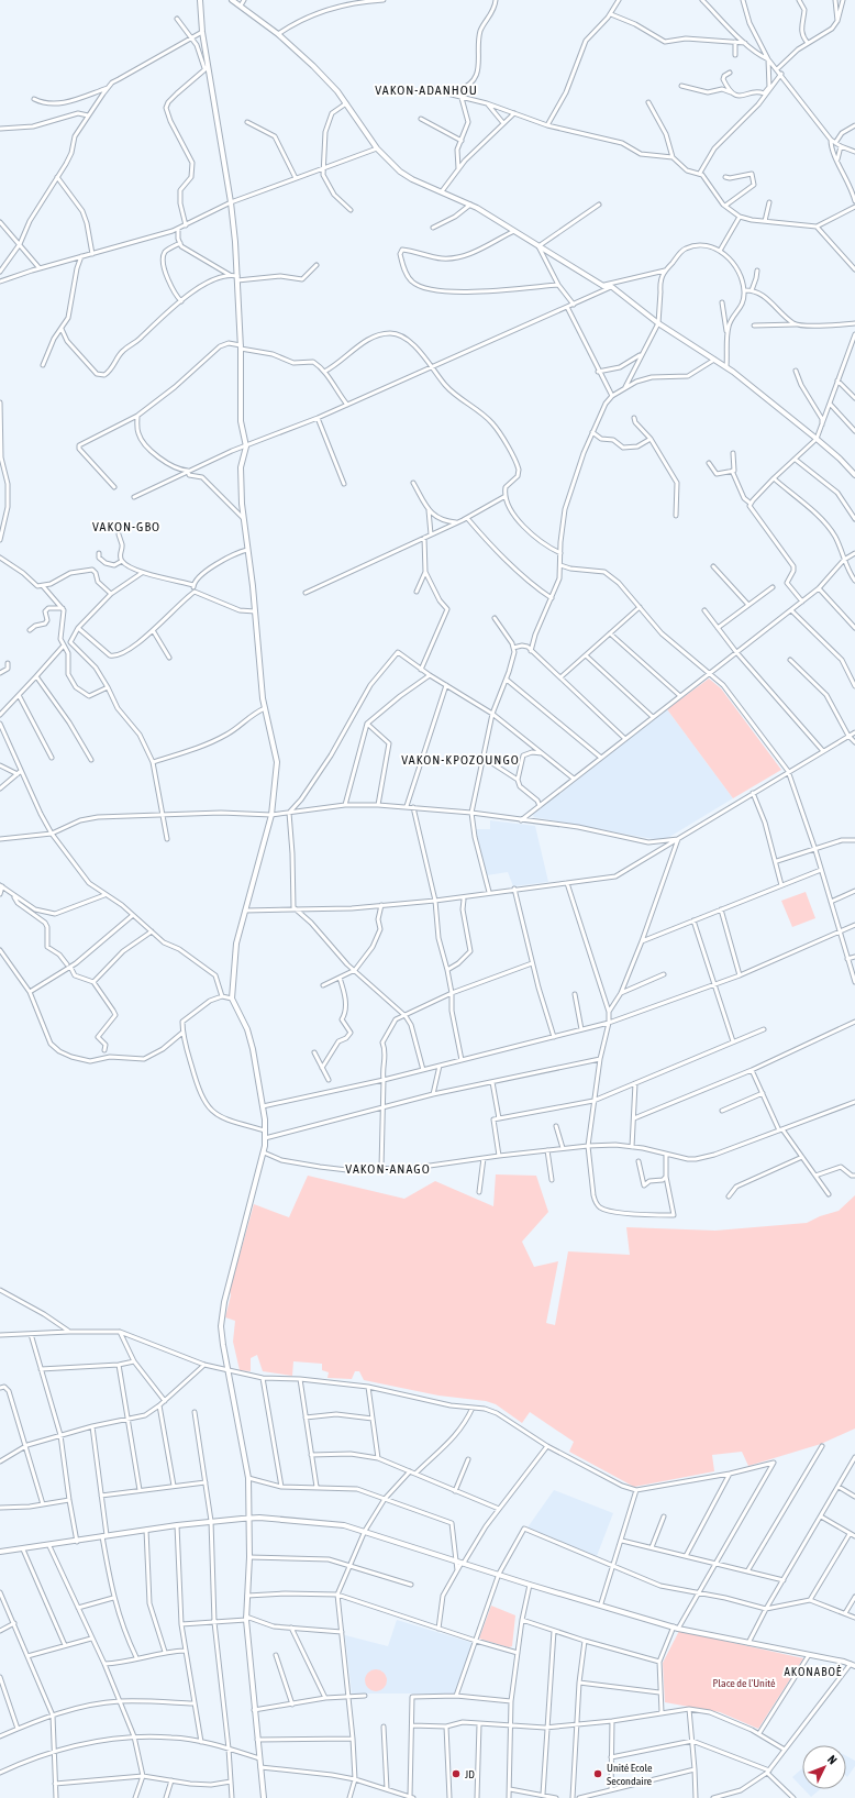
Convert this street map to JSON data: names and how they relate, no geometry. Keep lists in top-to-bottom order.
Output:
{
  "districts": [
    "VAKON-ADANHOU",
    "VAKON-GBO",
    "VAKON-KPOZOUNGO",
    "VAKON-ANAGO",
    "AKONABOÈ"
  ],
  "parks": ["Place de l'Unité"],
  "places": ["JD", "Unité Ecole Secondaire"],
  "north": "top right"
}
